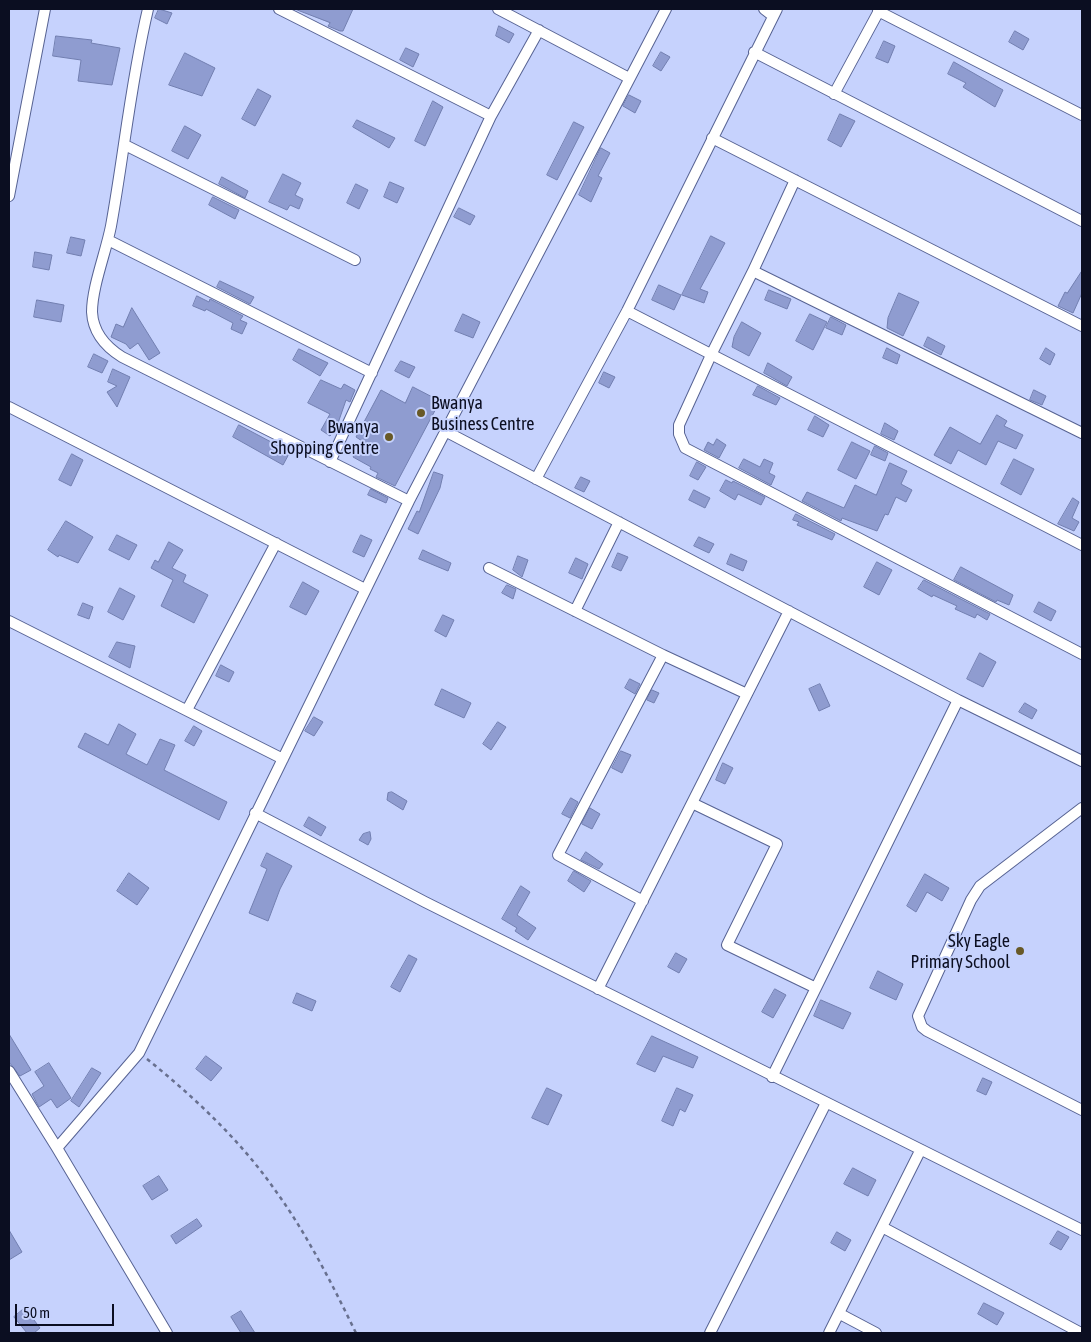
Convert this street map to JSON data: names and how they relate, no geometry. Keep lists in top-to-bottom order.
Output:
{
  "places": ["Bwanya Business Centre", "Bwanya Shopping Centre", "Sky Eagle Primary School"],
  "scale_bar": "50 m"
}
